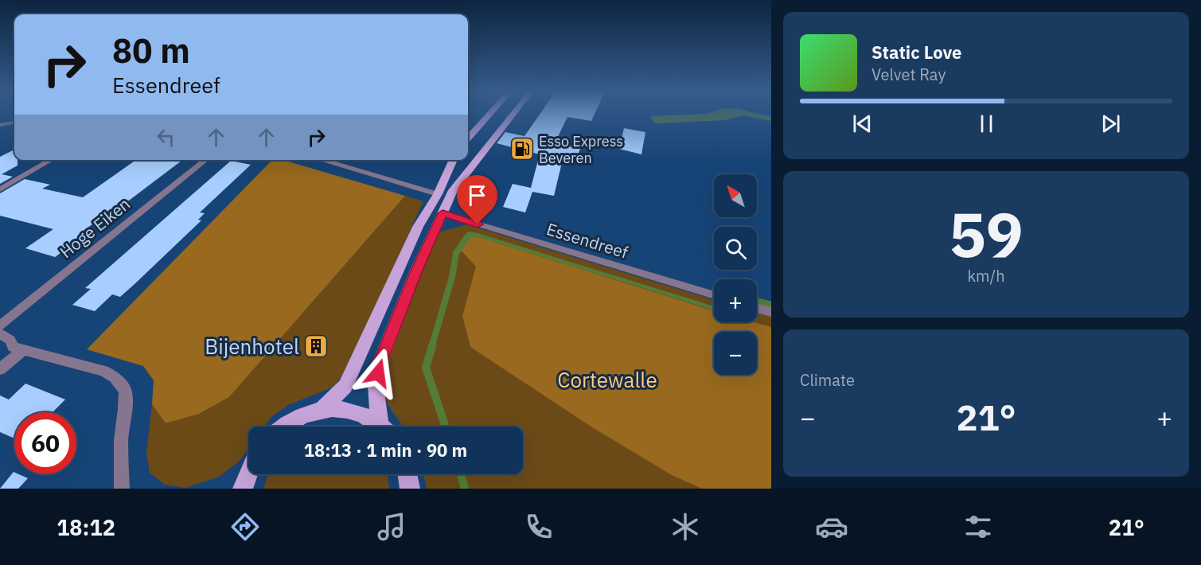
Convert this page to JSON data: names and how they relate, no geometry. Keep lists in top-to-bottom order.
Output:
{
  "streets": {
    "street": ["Hoge Eiken", "Essendreef"]
  },
  "parks": ["Cortewalle"],
  "places": {
    "fuel station": ["Esso Express Beveren"],
    "building": ["Bijenhotel"]
  },
  "north": "top left",
  "page": {
    "turn": ["80 m", "Essendreef"],
    "song": ["Static Love", "Velvet Ray"],
    "tile": [
      ["59", "km/h"],
      "Climate"
    ],
    "map_buttons": ["+", "−"],
    "heat": ["−", "21°", "+"],
    "limit": "60",
    "trip": "18:13 · 1 min · 90 m",
    "tabs": ["18:12", "21°"]
  }
}
